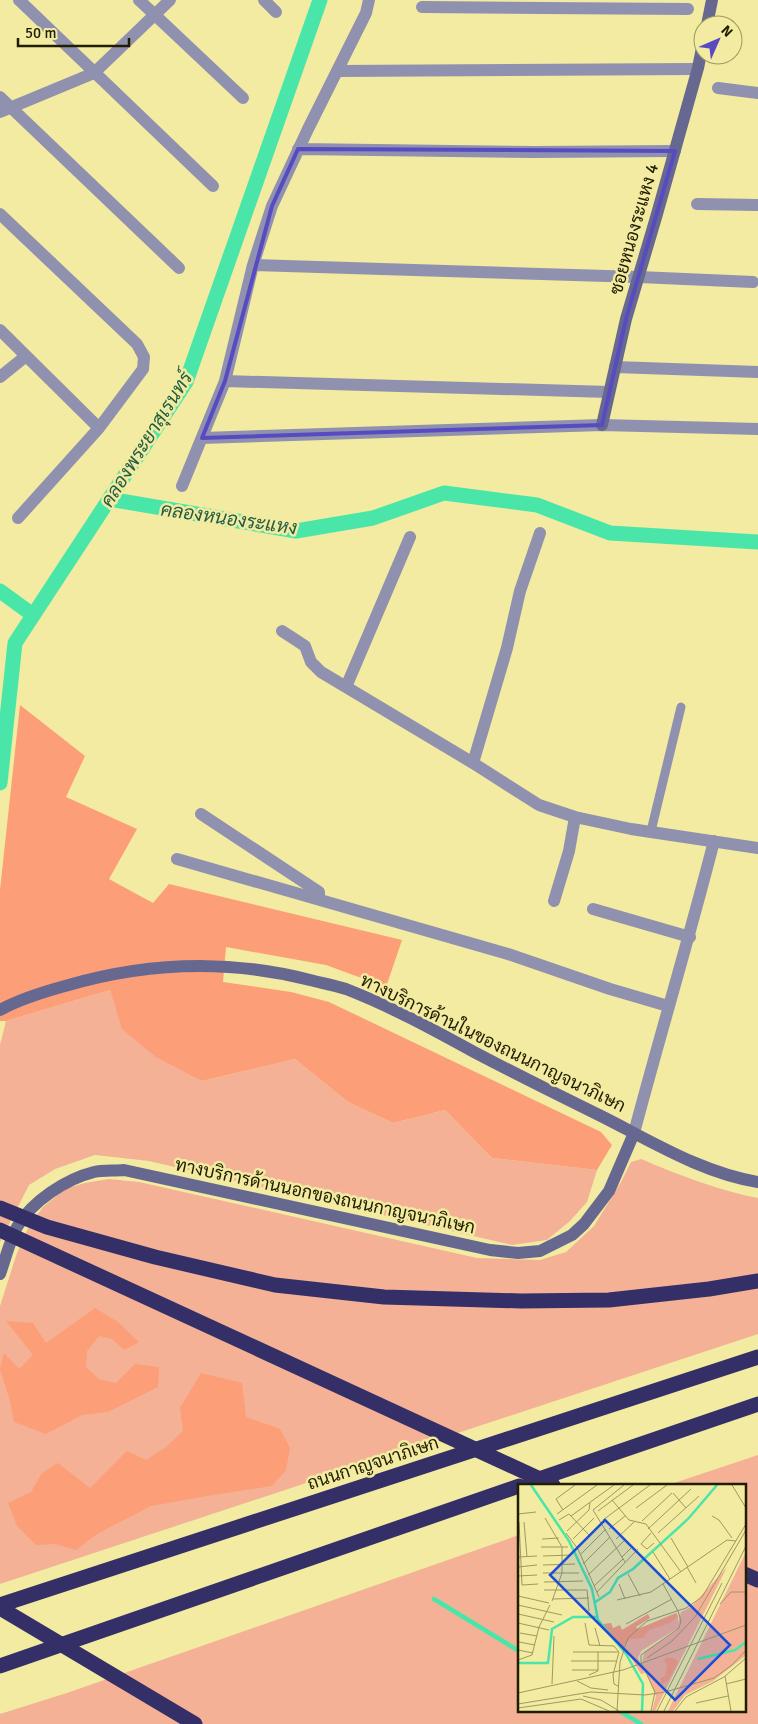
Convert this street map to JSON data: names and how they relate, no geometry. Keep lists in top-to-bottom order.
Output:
{
  "streets": {
    "highway": ["ถนนกาญจนาภิเษก"],
    "main road": ["ซอยหนองระแหง 4", "ทางบริการด้านในของถนนกาญจนาภิเษก", "ทางบริการด้านนอกของถนนกาญจนาภิเษก"]
  },
  "crossings": [
    ["ทางบริการด้านในของถนนกาญจนาภิเษก", "ทางบริการด้านนอกของถนนกาญจนาภิเษก"]
  ],
  "water": ["คลองพระยาสุเรนทร์", "คลองหนองระแหง"],
  "scale_bar": "50 m",
  "north": "top right"
}
